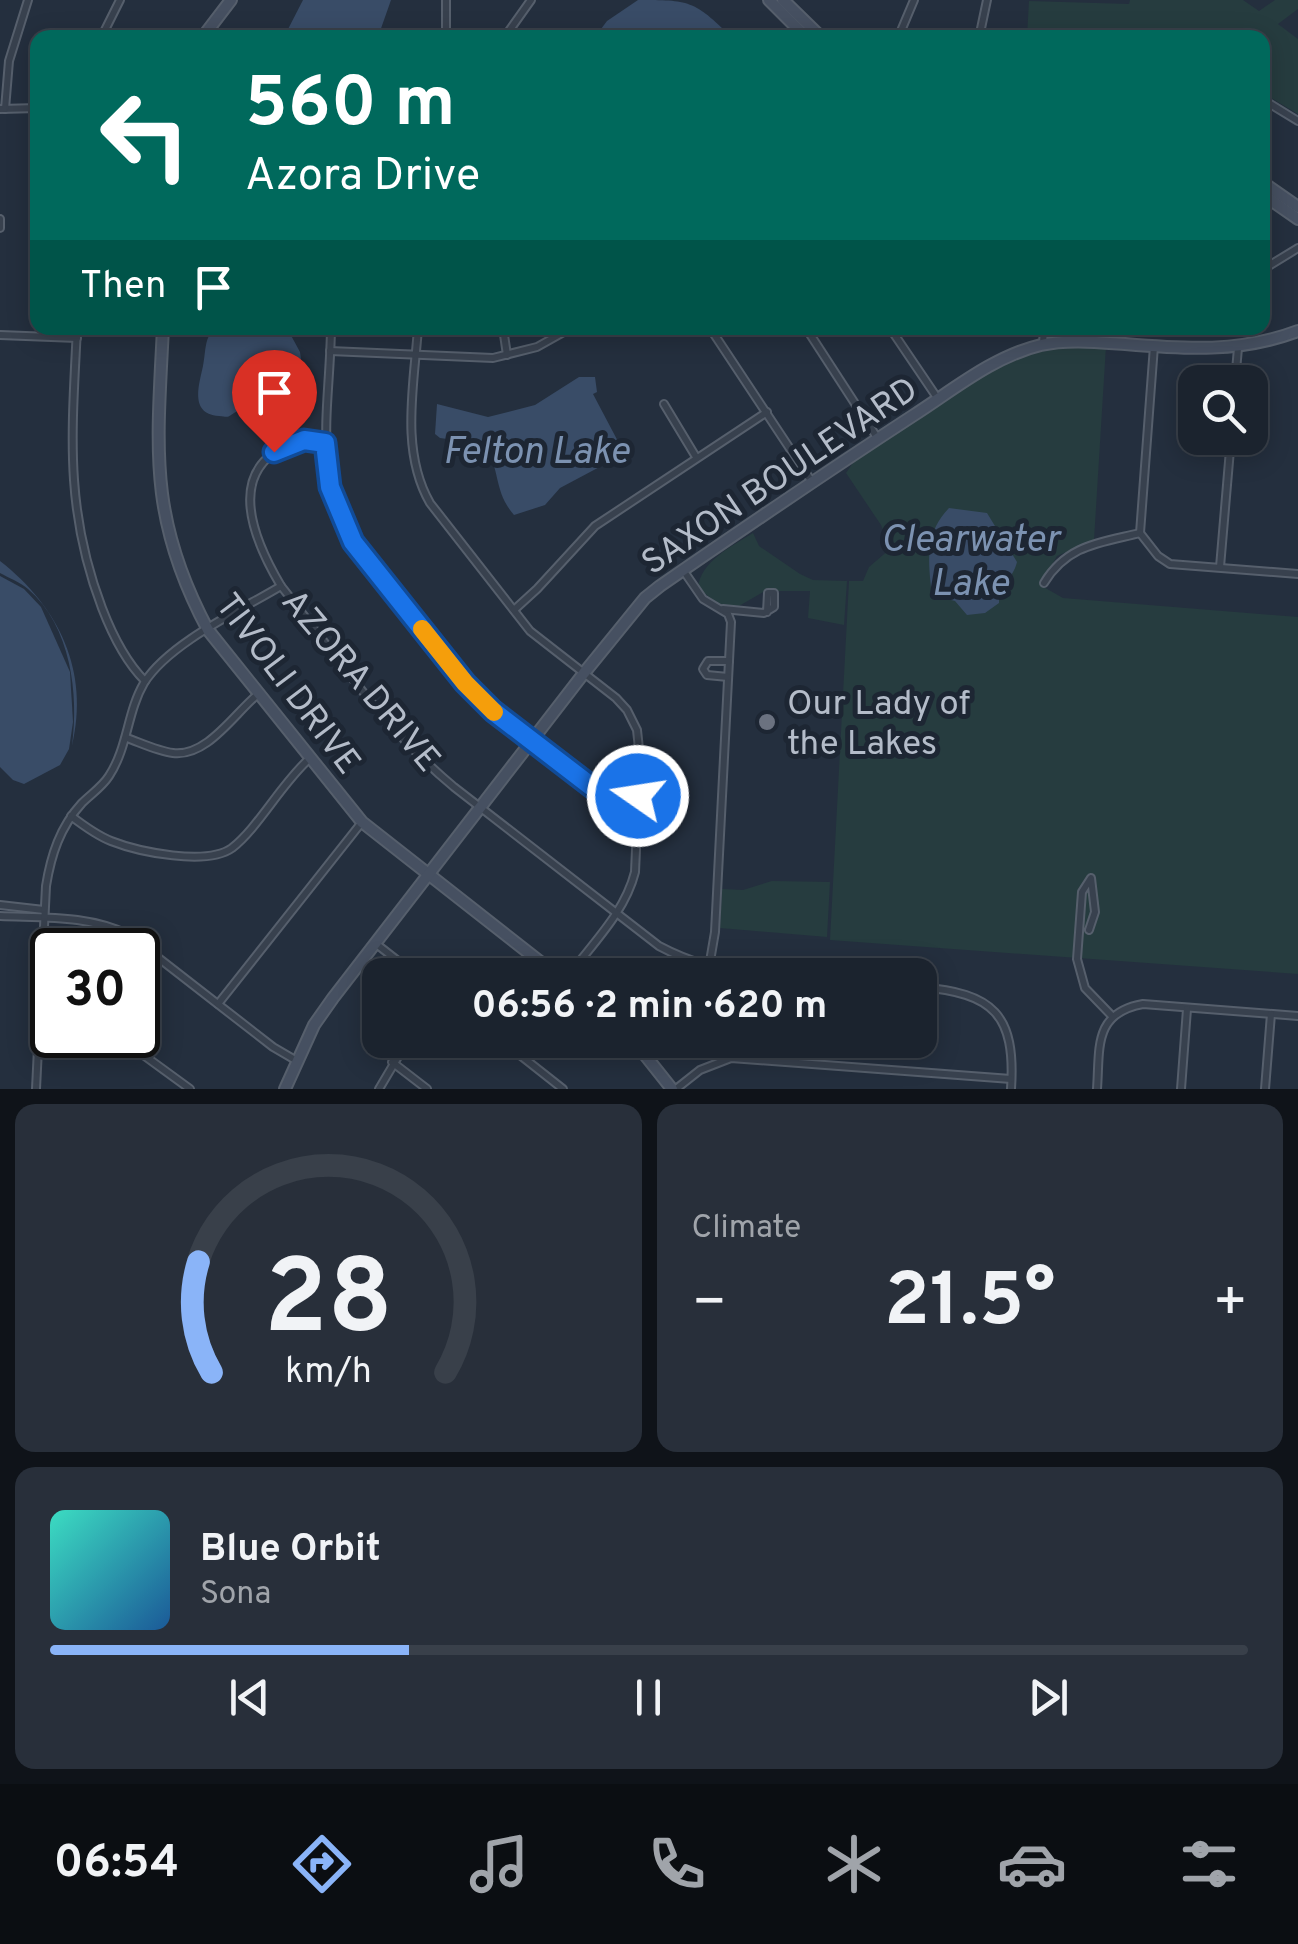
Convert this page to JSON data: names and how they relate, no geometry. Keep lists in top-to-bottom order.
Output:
{
  "streets": {
    "main road": ["SAXON BOULEVARD", "TIVOLI DRIVE"],
    "street": ["AZORA DRIVE"]
  },
  "crossings": [
    ["SAXON BOULEVARD", "AZORA DRIVE"],
    ["SAXON BOULEVARD", "TIVOLI DRIVE"]
  ],
  "water": ["Felton Lake", "Clearwater Lake"],
  "places": ["Our Lady of the Lakes"],
  "page": {
    "turn": ["560 m", "Azora Drive"],
    "then": "Then",
    "limit": "30",
    "trip": "06:56 · 2 min · 620 m",
    "tile": "Climate",
    "heat": ["−", "21.5°", "+"],
    "song": ["Blue Orbit", "Sona"],
    "tabs": "06:54",
    "gauge": ["28", "km/h"]
  }
}
